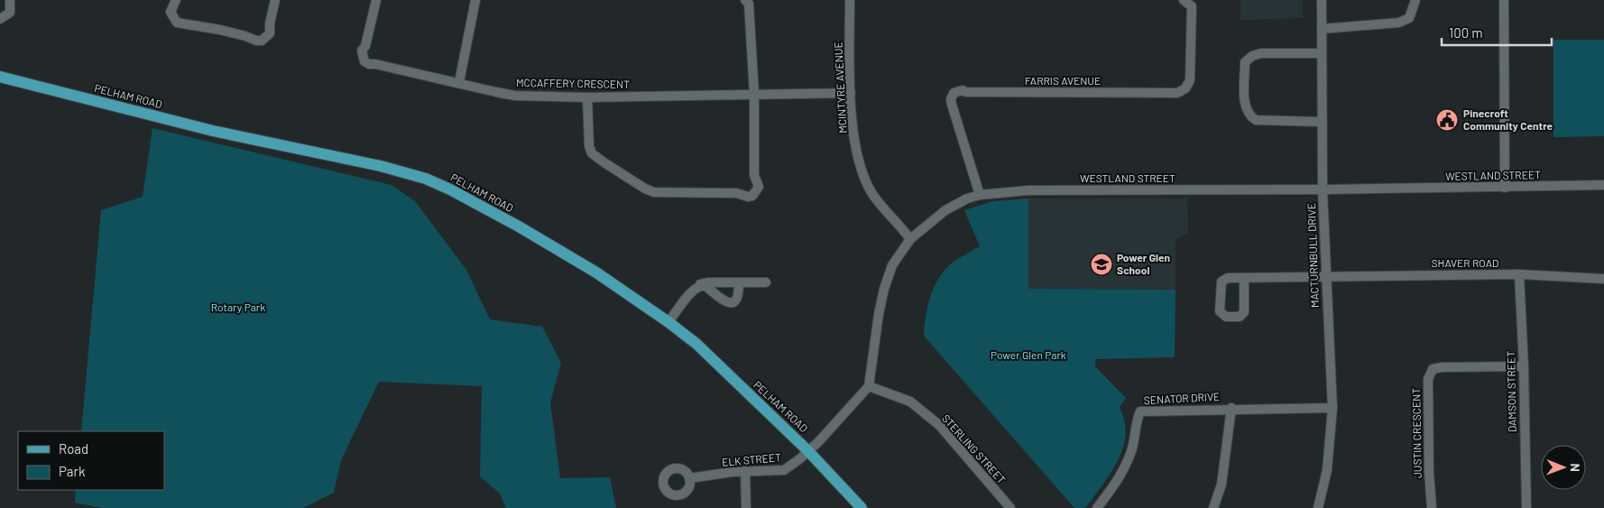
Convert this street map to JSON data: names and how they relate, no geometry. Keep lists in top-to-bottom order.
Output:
{
  "streets": {
    "main road": ["PELHAM ROAD"],
    "street": [
      "FARRIS AVENUE",
      "MCCAFFERY CRESCENT",
      "MCINTYRE AVENUE",
      "WESTLAND STREET",
      "MACTURNBULL DRIVE",
      "SHAVER ROAD",
      "DAMSON STREET",
      "SENATOR DRIVE",
      "JUSTIN CRESCENT",
      "STERLING STREET",
      "ELK STREET"
    ]
  },
  "crossings": [
    ["FARRIS AVENUE", "WESTLAND STREET"],
    ["MCCAFFERY CRESCENT", "MCINTYRE AVENUE"],
    ["MCINTYRE AVENUE", "WESTLAND STREET"],
    ["PELHAM ROAD", "ELK STREET"],
    ["WESTLAND STREET", "MACTURNBULL DRIVE"],
    ["WESTLAND STREET", "STERLING STREET"],
    ["MACTURNBULL DRIVE", "SHAVER ROAD"],
    ["MACTURNBULL DRIVE", "SENATOR DRIVE"],
    ["SHAVER ROAD", "DAMSON STREET"],
    ["DAMSON STREET", "JUSTIN CRESCENT"]
  ],
  "parks": ["Rotary Park", "Power Glen Park"],
  "places": {
    "public building": ["Pinecroft Community Centre"],
    "school or university": ["Power Glen School"]
  },
  "legend": ["Road", "Park"],
  "scale_bar": "100 m",
  "north": "right"
}
